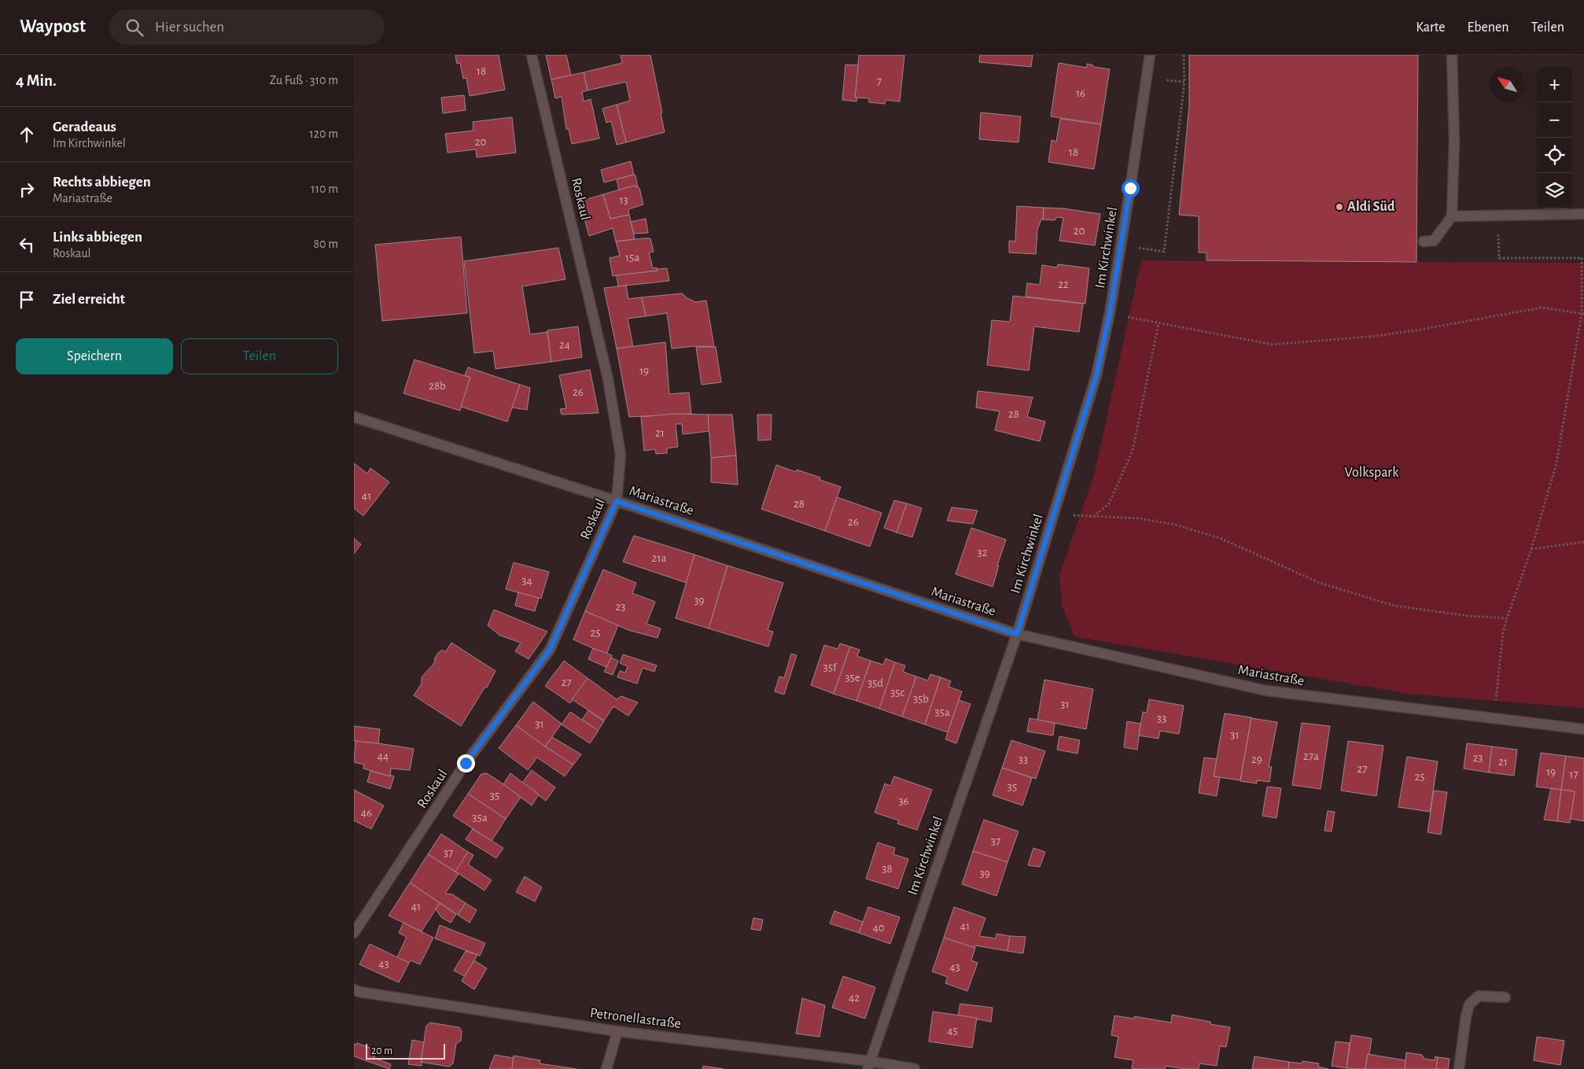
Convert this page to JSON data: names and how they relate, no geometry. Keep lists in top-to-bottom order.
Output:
{
  "streets": {
    "street": [
      "Roskaul",
      "Im Kirchwinkel",
      "Mariastraße",
      "Petronellastraße"
    ]
  },
  "crossings": [
    ["Roskaul", "Mariastraße"],
    ["Im Kirchwinkel", "Mariastraße"],
    ["Im Kirchwinkel", "Petronellastraße"]
  ],
  "parks": ["Volkspark"],
  "places": ["Aldi Süd"],
  "house_numbers": [
    "18",
    "7",
    "16",
    "20",
    "18",
    "13",
    "20",
    "15a",
    "22",
    "24",
    "19",
    "28b",
    "26",
    "28",
    "21",
    "41",
    "28",
    "26",
    "32",
    "21a",
    "34",
    "39",
    "23",
    "25",
    "35f",
    "35e",
    "27",
    "35d",
    "35c",
    "35b",
    "31",
    "35a",
    "33",
    "31",
    "31",
    "44",
    "27a",
    "23",
    "33",
    "29",
    "21",
    "27",
    "19",
    "17",
    "25",
    "35",
    "35",
    "36",
    "46",
    "35a",
    "37",
    "37",
    "38",
    "39",
    "41",
    "41",
    "40",
    "43",
    "43",
    "42",
    "45"
  ],
  "scale_bar": "20 m",
  "north": "top left",
  "page": {
    "header": "Waypost",
    "search": "Hier suchen",
    "nav": ["Karte", "Ebenen", "Teilen"],
    "heading": ["4 Min.", "Zu Fuß · 310 m"],
    "map_buttons": ["+", "−"],
    "list": [
      ["Geradeaus", "Im Kirchwinkel", "120 m"],
      ["Rechts abbiegen", "Mariastraße", "110 m"],
      ["Links abbiegen", "Roskaul", "80 m"],
      "Ziel erreicht"
    ],
    "buttons": ["Speichern", "Teilen"],
    "scale": "20 m"
  }
}
